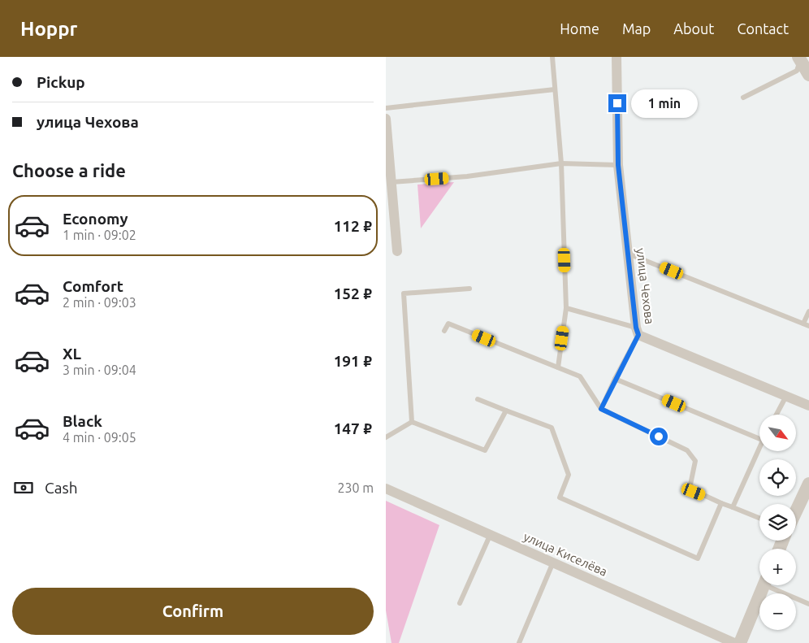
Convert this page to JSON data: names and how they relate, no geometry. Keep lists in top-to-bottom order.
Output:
{
  "streets": {
    "street": ["улица Чехова", "улица Киселёва"]
  },
  "north": "bottom right",
  "page": {
    "header": "Hoppr",
    "nav": [
      "Home",
      "Map",
      "About",
      "Contact"
    ],
    "banner": ["Pickup", "улица Чехова"],
    "bubble": "1 min",
    "heading": "Choose a ride",
    "list": [
      {
        "name": "Economy",
        "note": "1 min · 09:02",
        "value": "112 ₽"
      },
      {
        "name": "Comfort",
        "note": "2 min · 09:03",
        "value": "152 ₽"
      },
      {
        "name": "XL",
        "note": "3 min · 09:04",
        "value": "191 ₽"
      },
      {
        "name": "Black",
        "note": "4 min · 09:05",
        "value": "147 ₽"
      }
    ],
    "map_buttons": ["+", "−"],
    "pay": ["Cash", "230 m"],
    "buttons": "Confirm"
  }
}
